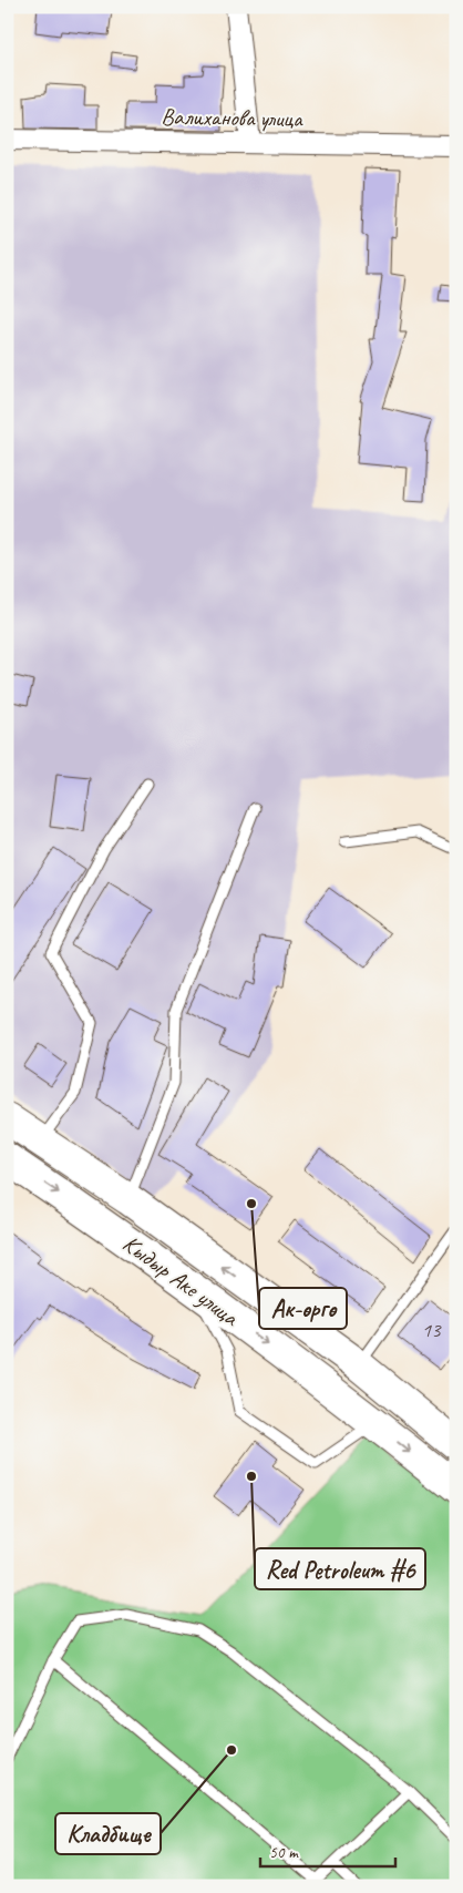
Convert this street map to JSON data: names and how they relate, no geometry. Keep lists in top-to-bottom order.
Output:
{
  "streets": {
    "highway": ["Кыдыр Аке улица"],
    "street": ["Валиханова улица"]
  },
  "places": ["Ак-өргө", "Red Petroleum #6", "Кладбище"],
  "house_numbers": ["13"],
  "scale_bar": "50 m"
}
